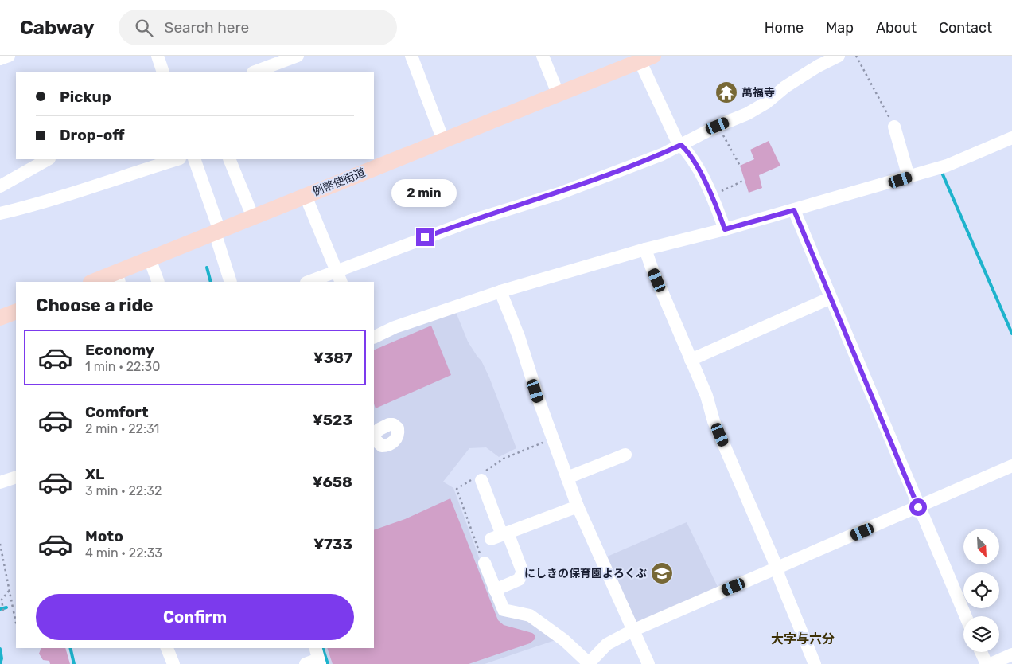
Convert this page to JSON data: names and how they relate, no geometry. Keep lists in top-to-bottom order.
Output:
{
  "streets": {
    "main road": ["例幣使街道"]
  },
  "districts": ["大字与六分"],
  "places": {
    "temple": ["萬福寺"],
    "school or university": ["にしきの保育園よろくぶ"]
  },
  "north": "bottom right",
  "page": {
    "header": "Cabway",
    "search": "Search here",
    "nav": [
      "Home",
      "Map",
      "About",
      "Contact"
    ],
    "banner": ["Pickup", "Drop-off"],
    "bubble": "2 min",
    "heading": "Choose a ride",
    "list": [
      {
        "name": "Economy",
        "note": "1 min · 22:30",
        "value": "¥387"
      },
      {
        "name": "Comfort",
        "note": "2 min · 22:31",
        "value": "¥523"
      },
      {
        "name": "XL",
        "note": "3 min · 22:32",
        "value": "¥658"
      },
      {
        "name": "Moto",
        "note": "4 min · 22:33",
        "value": "¥733"
      }
    ],
    "buttons": "Confirm"
  }
}
